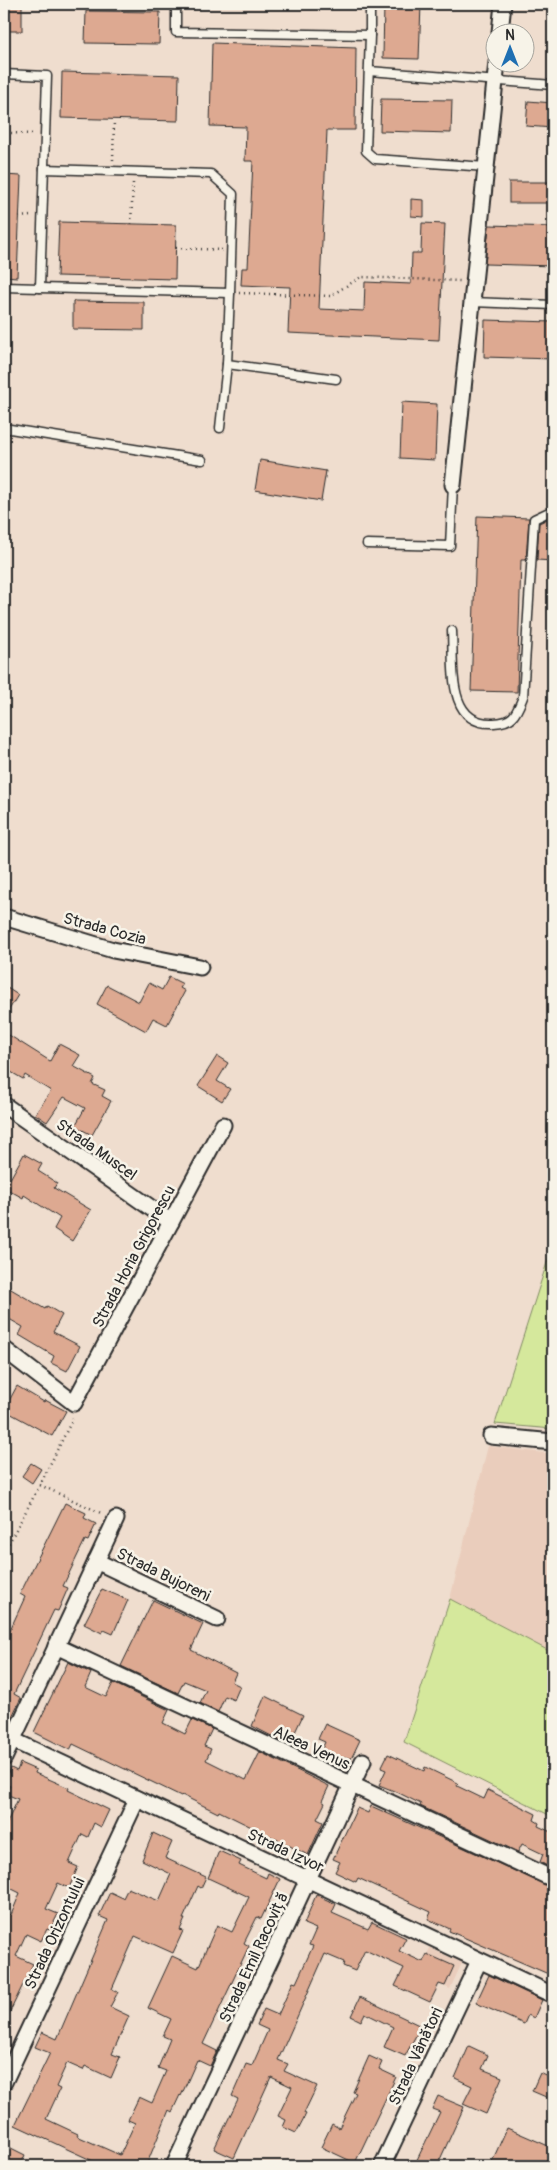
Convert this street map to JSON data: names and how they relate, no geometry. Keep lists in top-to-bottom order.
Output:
{
  "streets": {
    "street": [
      "Strada Cozia",
      "Strada Muscel",
      "Strada Horia Grigorescu",
      "Strada Bujoreni",
      "Aleea Venus",
      "Strada Izvor",
      "Strada Orizontului",
      "Strada Emil Racoviță",
      "Strada Vânători"
    ]
  },
  "crossings": [
    ["Strada Muscel", "Strada Horia Grigorescu"],
    ["Aleea Venus", "Strada Emil Racoviță"],
    ["Strada Izvor", "Strada Orizontului"],
    ["Strada Izvor", "Strada Emil Racoviță"],
    ["Strada Izvor", "Strada Vânători"]
  ],
  "north": "top"
}
